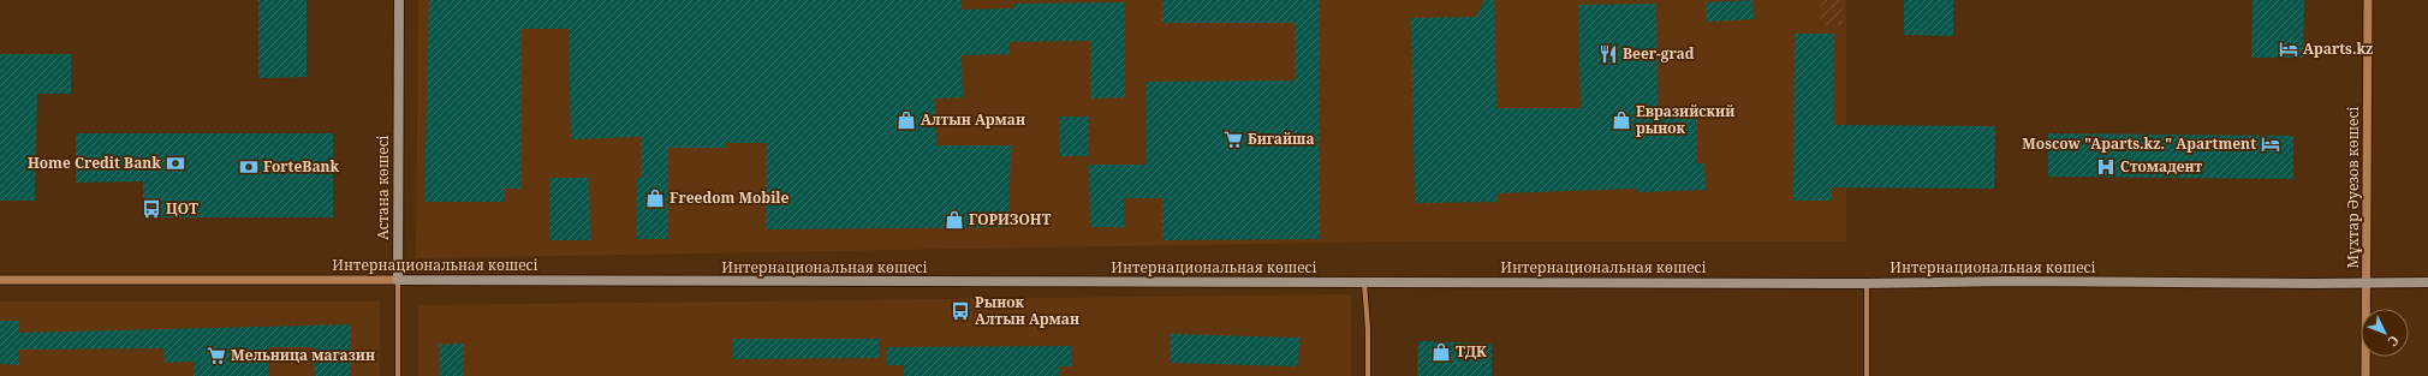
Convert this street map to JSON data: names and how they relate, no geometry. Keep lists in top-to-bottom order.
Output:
{
  "streets": {
    "main road": ["Астана көшесі", "Интернациональная көшесі"],
    "street": ["Мұхтар Әуезов көшесі"]
  },
  "crossings": [
    ["Астана көшесі", "Интернациональная көшесі"],
    ["Мұхтар Әуезов көшесі", "Интернациональная көшесі"]
  ],
  "places": {
    "hotel": ["Aparts.kz", "Moscow \"Aparts.kz.\" Apartment"],
    "restaurant": ["Beer-grad"],
    "shop": [
      "Алтын Арман",
      "Евразийский рынок",
      "Freedom Mobile",
      "ГОРИЗОНТ",
      "ТДК"
    ],
    "supermarket": ["Бигайша", "Мельница магазин"],
    "bank": ["Home Credit Bank", "ForteBank"],
    "hospital": ["Стомадент"],
    "bus stop": ["ЦОТ", "Рынок Алтын Арман"]
  },
  "north": "bottom right"
}
